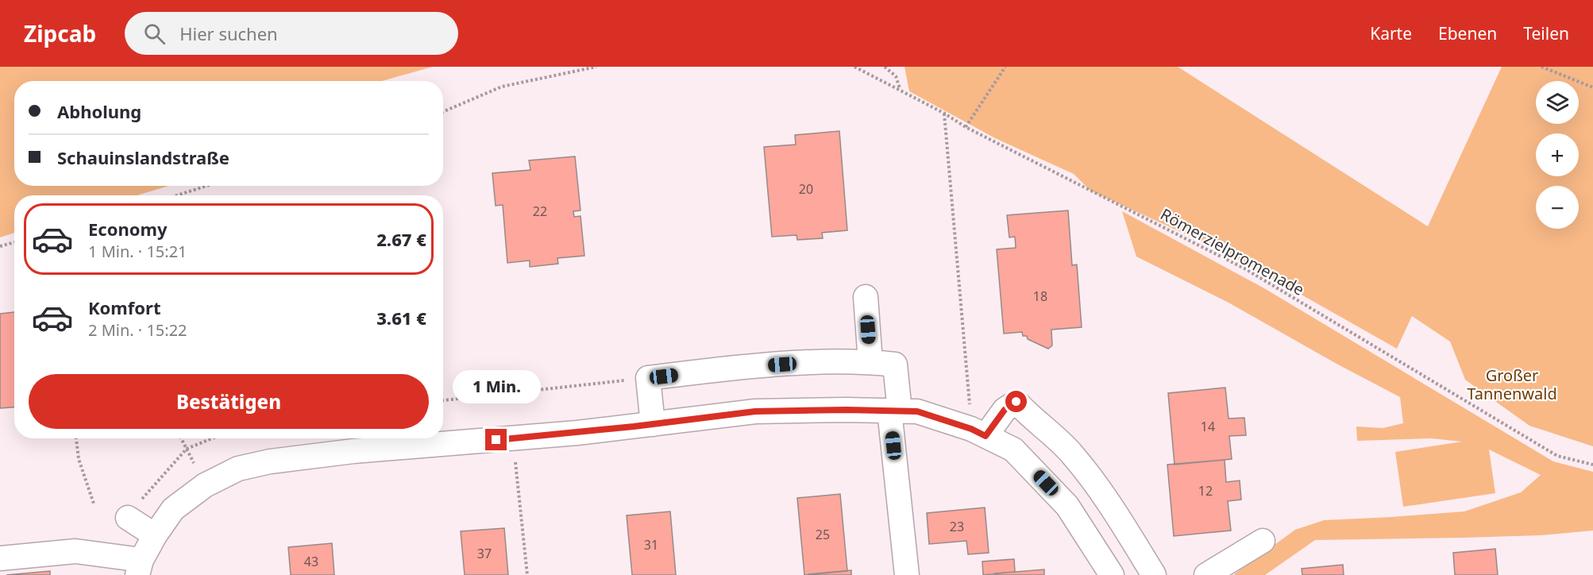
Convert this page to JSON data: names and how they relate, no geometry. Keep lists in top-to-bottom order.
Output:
{
  "streets": {
    "path": ["Römerzielpromenade"]
  },
  "parks": ["Großer Tannenwald"],
  "house_numbers": [
    "20",
    "22",
    "18",
    "14",
    "12",
    "23",
    "25",
    "31",
    "37",
    "43"
  ],
  "page": {
    "header": "Zipcab",
    "search": "Hier suchen",
    "nav": ["Karte", "Ebenen", "Teilen"],
    "map_buttons": ["+", "−"],
    "banner": ["Abholung", "Schauinslandstraße"],
    "list": [
      {
        "name": "Economy",
        "note": "1 Min. · 15:21",
        "value": "2.67 €"
      },
      {
        "name": "Komfort",
        "note": "2 Min. · 15:22",
        "value": "3.61 €"
      }
    ],
    "buttons": "Bestätigen",
    "bubble": "1 Min."
  }
}
